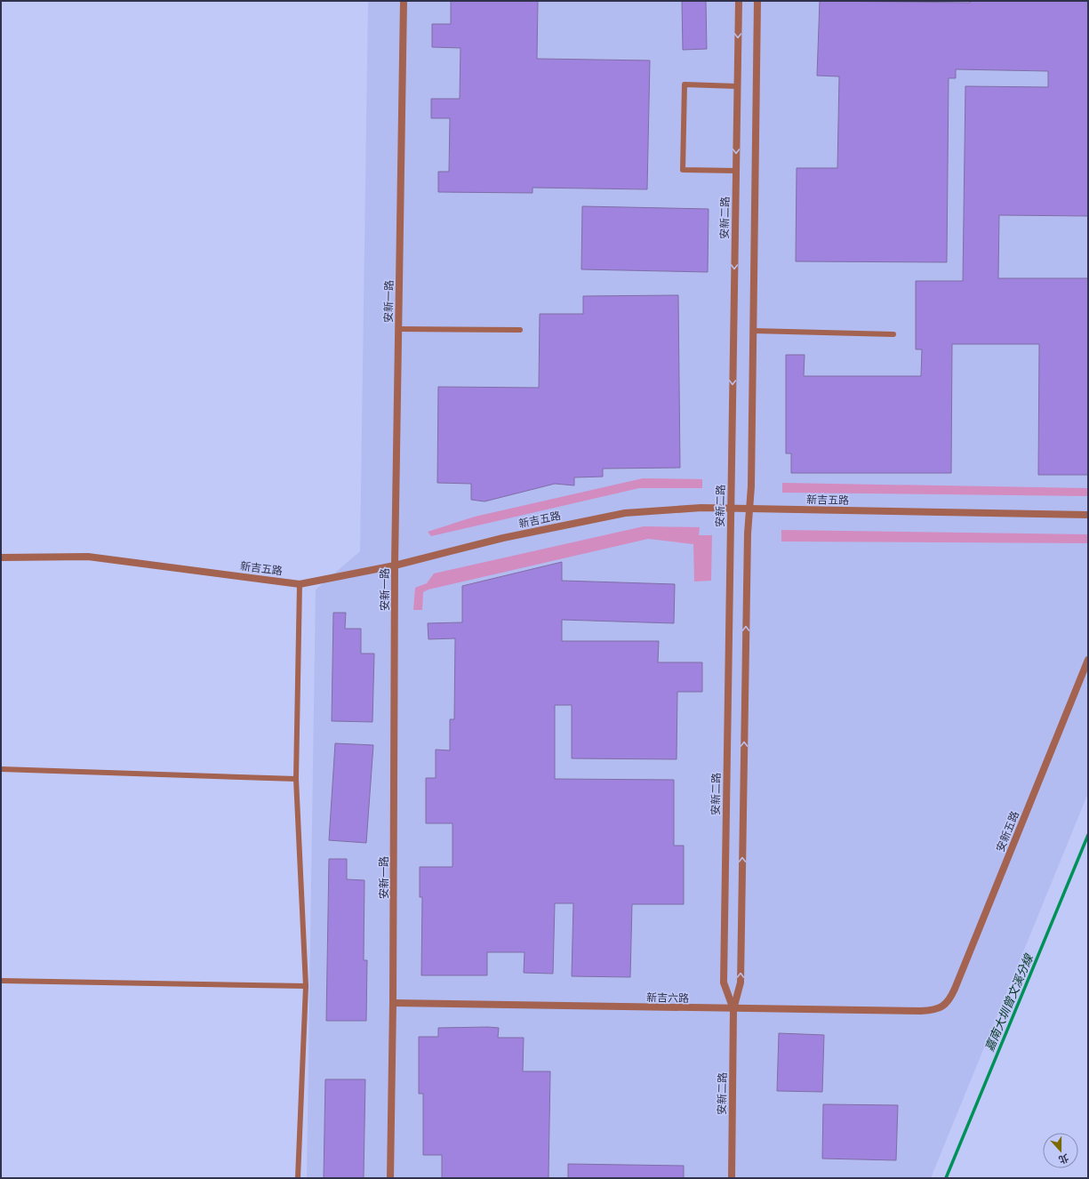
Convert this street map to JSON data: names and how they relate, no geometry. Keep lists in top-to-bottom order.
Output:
{
  "streets": {
    "street": [
      "安新二路",
      "安新一路",
      "新吉五路",
      "安新五路",
      "新吉六路"
    ]
  },
  "crossings": [
    ["安新二路", "新吉五路"],
    ["安新二路", "新吉六路"],
    ["安新一路", "新吉五路"],
    ["安新一路", "新吉六路"],
    ["安新五路", "新吉六路"]
  ],
  "water": ["嘉南大圳曾文溪分線"],
  "north": "bottom"
}
